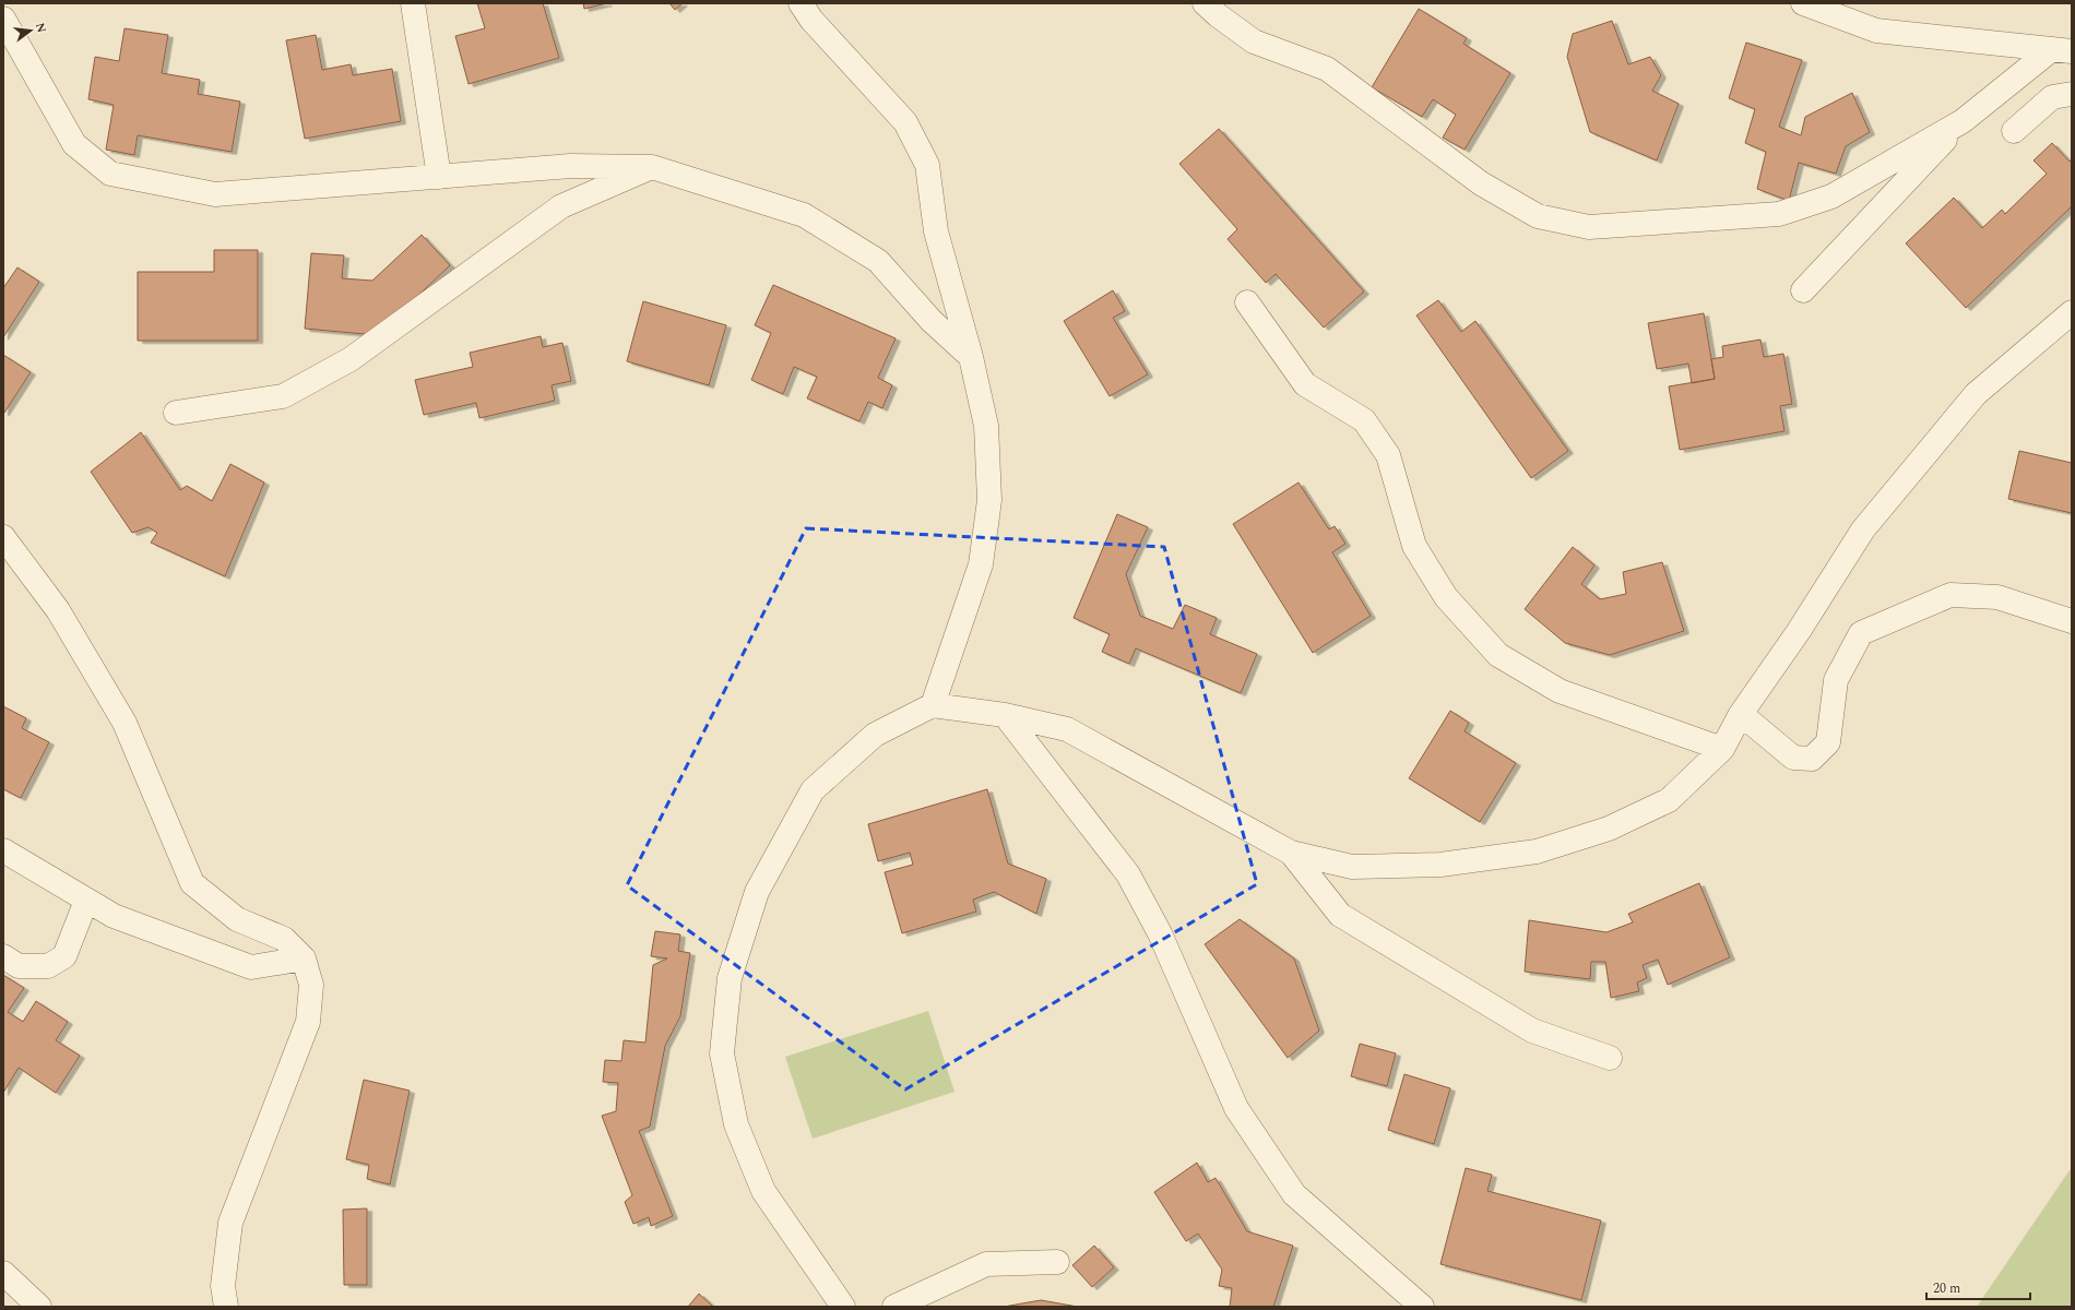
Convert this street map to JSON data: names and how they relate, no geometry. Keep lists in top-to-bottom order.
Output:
{
  "scale_bar": "20 m",
  "north": "right"
}
